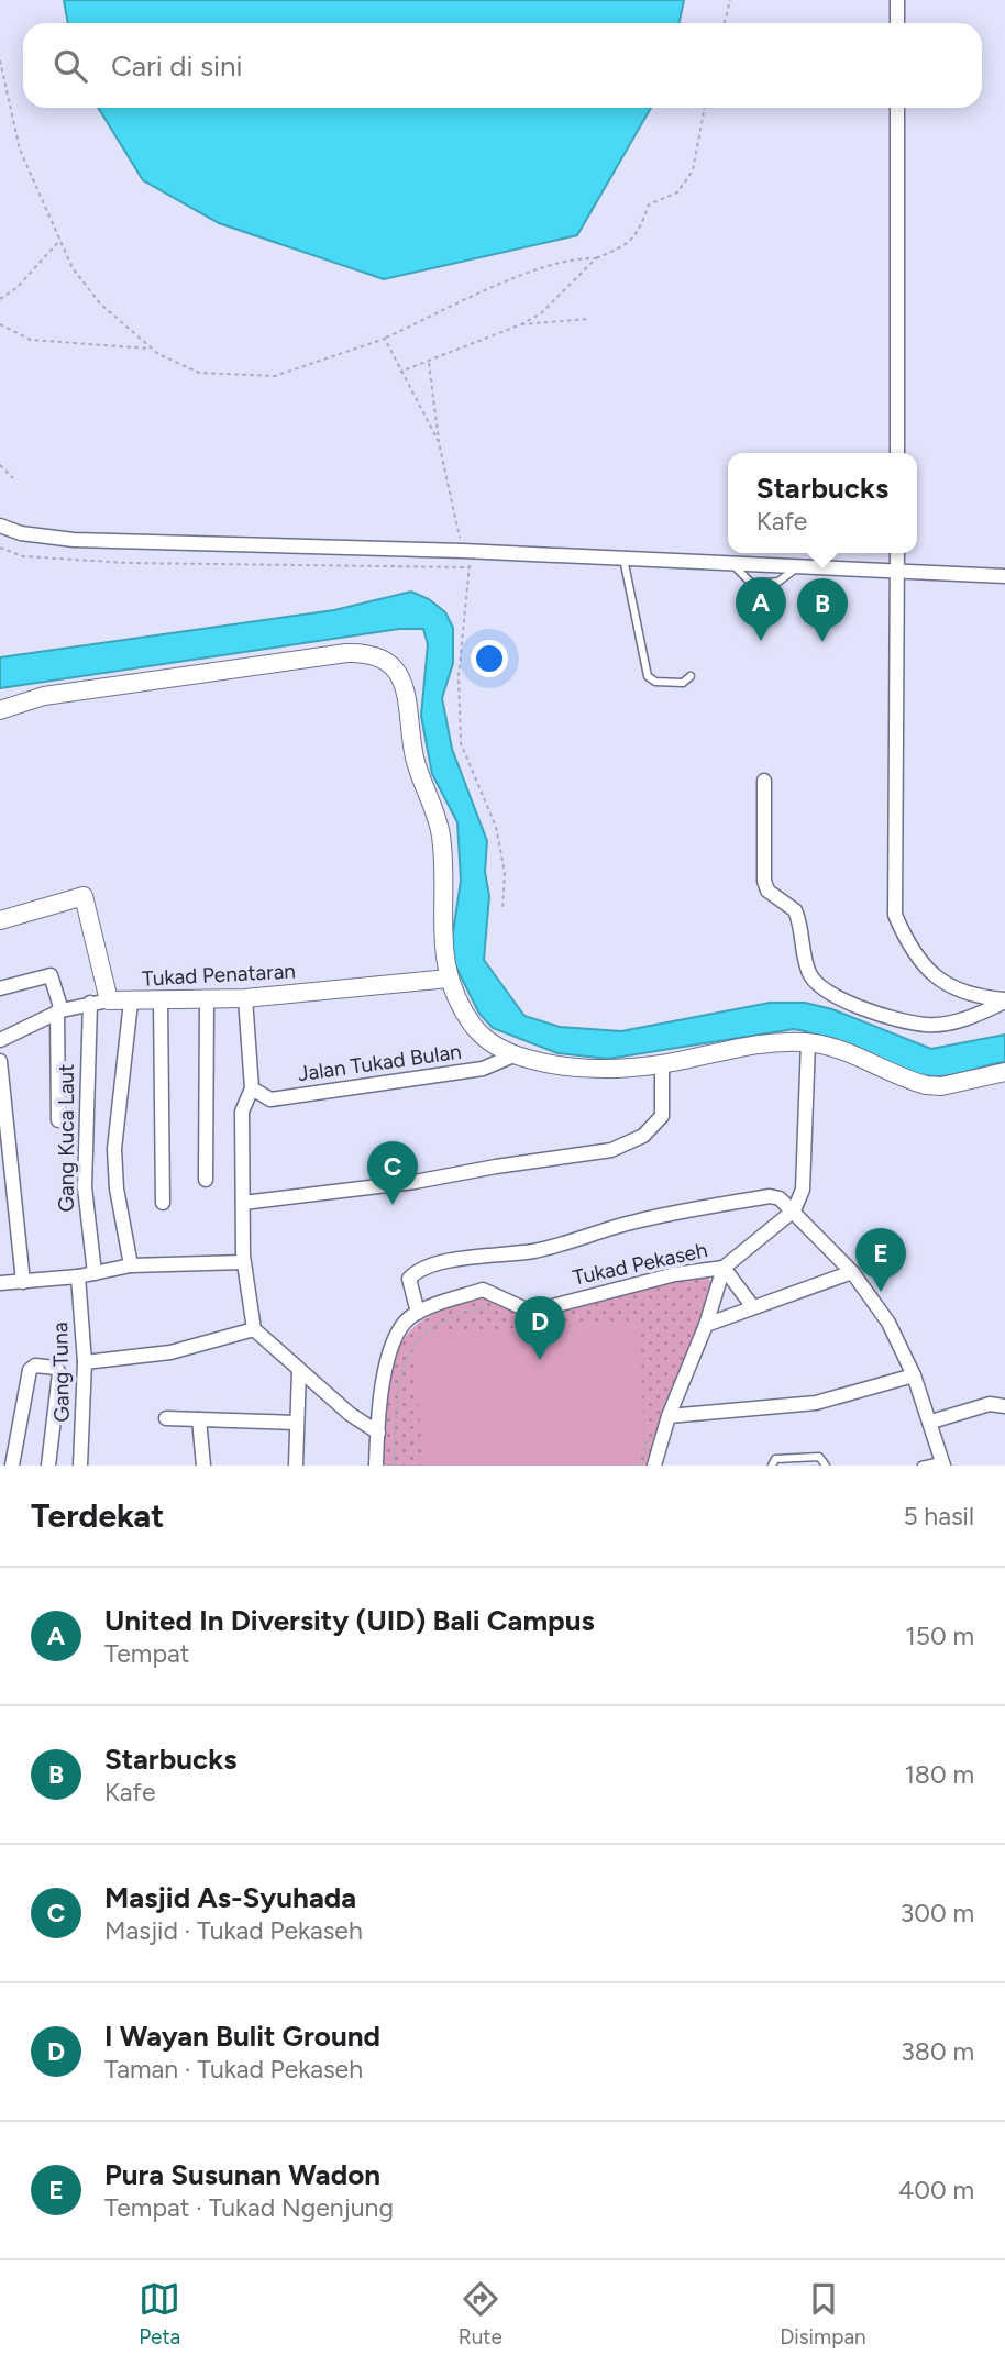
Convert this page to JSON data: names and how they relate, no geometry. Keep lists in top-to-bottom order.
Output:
{
  "streets": {
    "street": [
      "Tukad Penataran",
      "Jalan Tukad Bulan",
      "Gang Kuca Laut",
      "Tukad Pekaseh",
      "Gang Tuna"
    ]
  },
  "crossings": [
    ["Tukad Penataran", "Gang Kuca Laut"]
  ],
  "page": {
    "search": "Cari di sini",
    "popup": ["Starbucks", "Kafe"],
    "pins": [
      "A",
      "B",
      "C",
      "E",
      "D"
    ],
    "heading": ["Terdekat", "5 hasil"],
    "list": [
      {
        "mark": "A",
        "name": "United In Diversity (UID) Bali Campus",
        "note": "Tempat",
        "value": "150 m"
      },
      {
        "mark": "B",
        "name": "Starbucks",
        "note": "Kafe",
        "value": "180 m"
      },
      {
        "mark": "C",
        "name": "Masjid As-Syuhada",
        "note": "Masjid · Tukad Pekaseh",
        "value": "300 m"
      },
      {
        "mark": "D",
        "name": "I Wayan Bulit Ground",
        "note": "Taman · Tukad Pekaseh",
        "value": "380 m"
      },
      {
        "mark": "E",
        "name": "Pura Susunan Wadon",
        "note": "Tempat · Tukad Ngenjung",
        "value": "400 m"
      }
    ],
    "nav": ["Peta", "Rute", "Disimpan"]
  }
}
